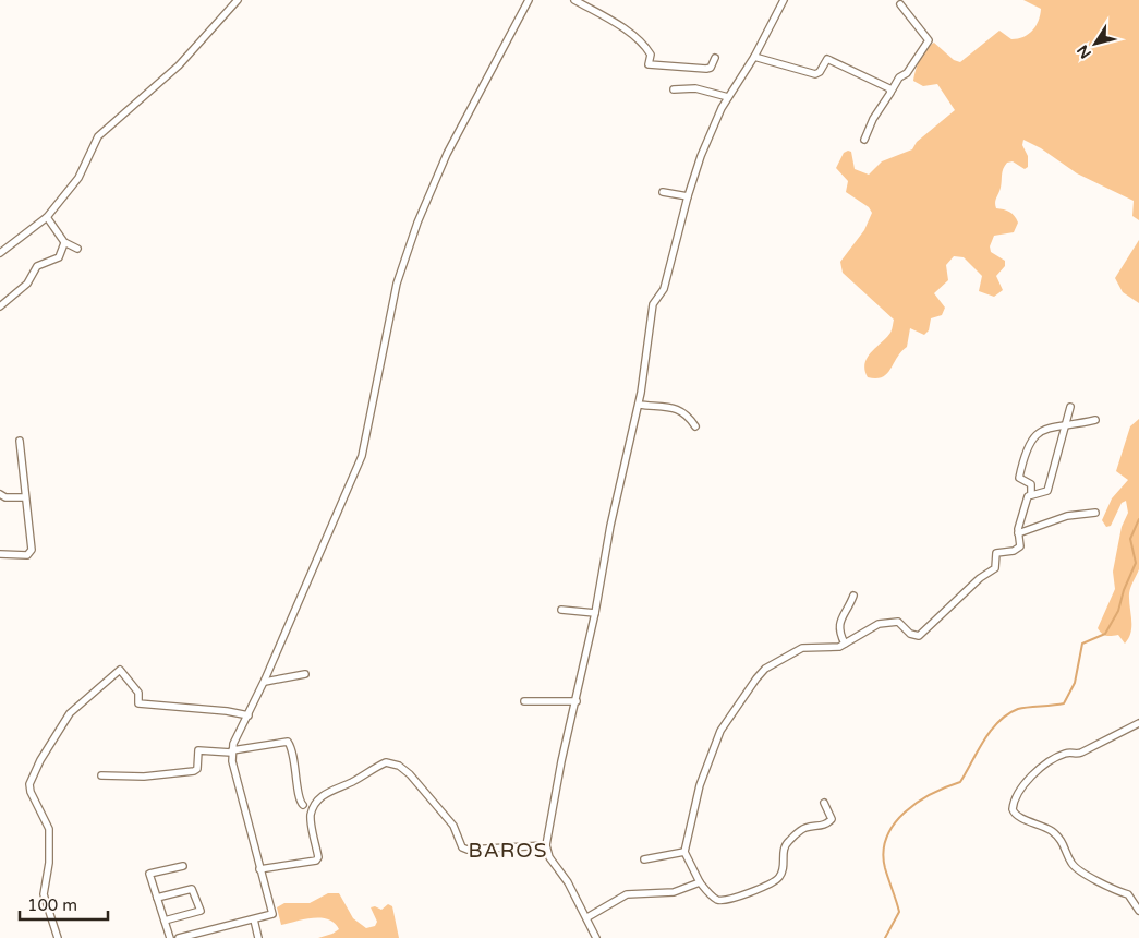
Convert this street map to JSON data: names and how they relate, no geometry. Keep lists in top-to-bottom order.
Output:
{
  "districts": ["BAROS"],
  "scale_bar": "100 m",
  "north": "bottom left"
}
